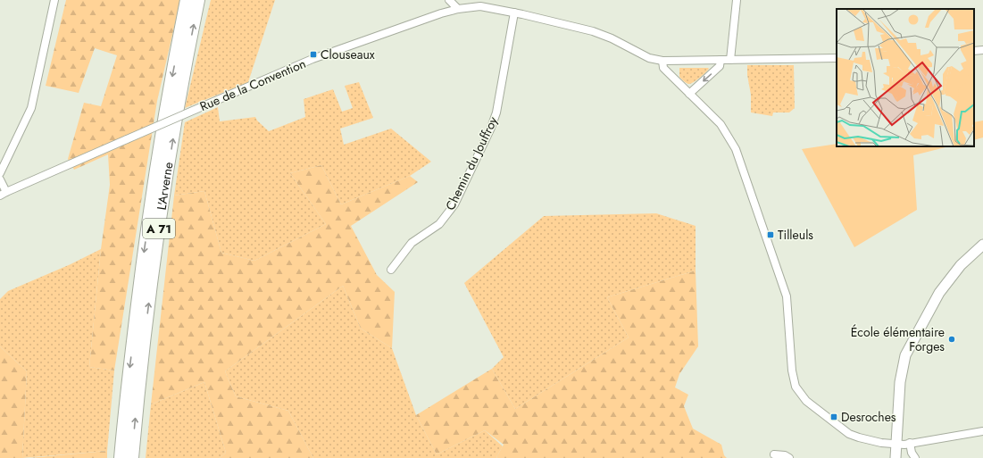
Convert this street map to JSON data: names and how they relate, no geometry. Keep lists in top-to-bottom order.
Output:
{
  "streets": {
    "highway": ["L'Arverne", "A 71"],
    "street": ["Rue de la Convention", "Chemin du Jouffroy"]
  },
  "crossings": [
    ["Rue de la Convention", "Chemin du Jouffroy"]
  ],
  "places": {
    "transit": ["Clouseaux", "Tilleuls", "Desroches"],
    "other": ["École élémentaire Forges"]
  }
}
